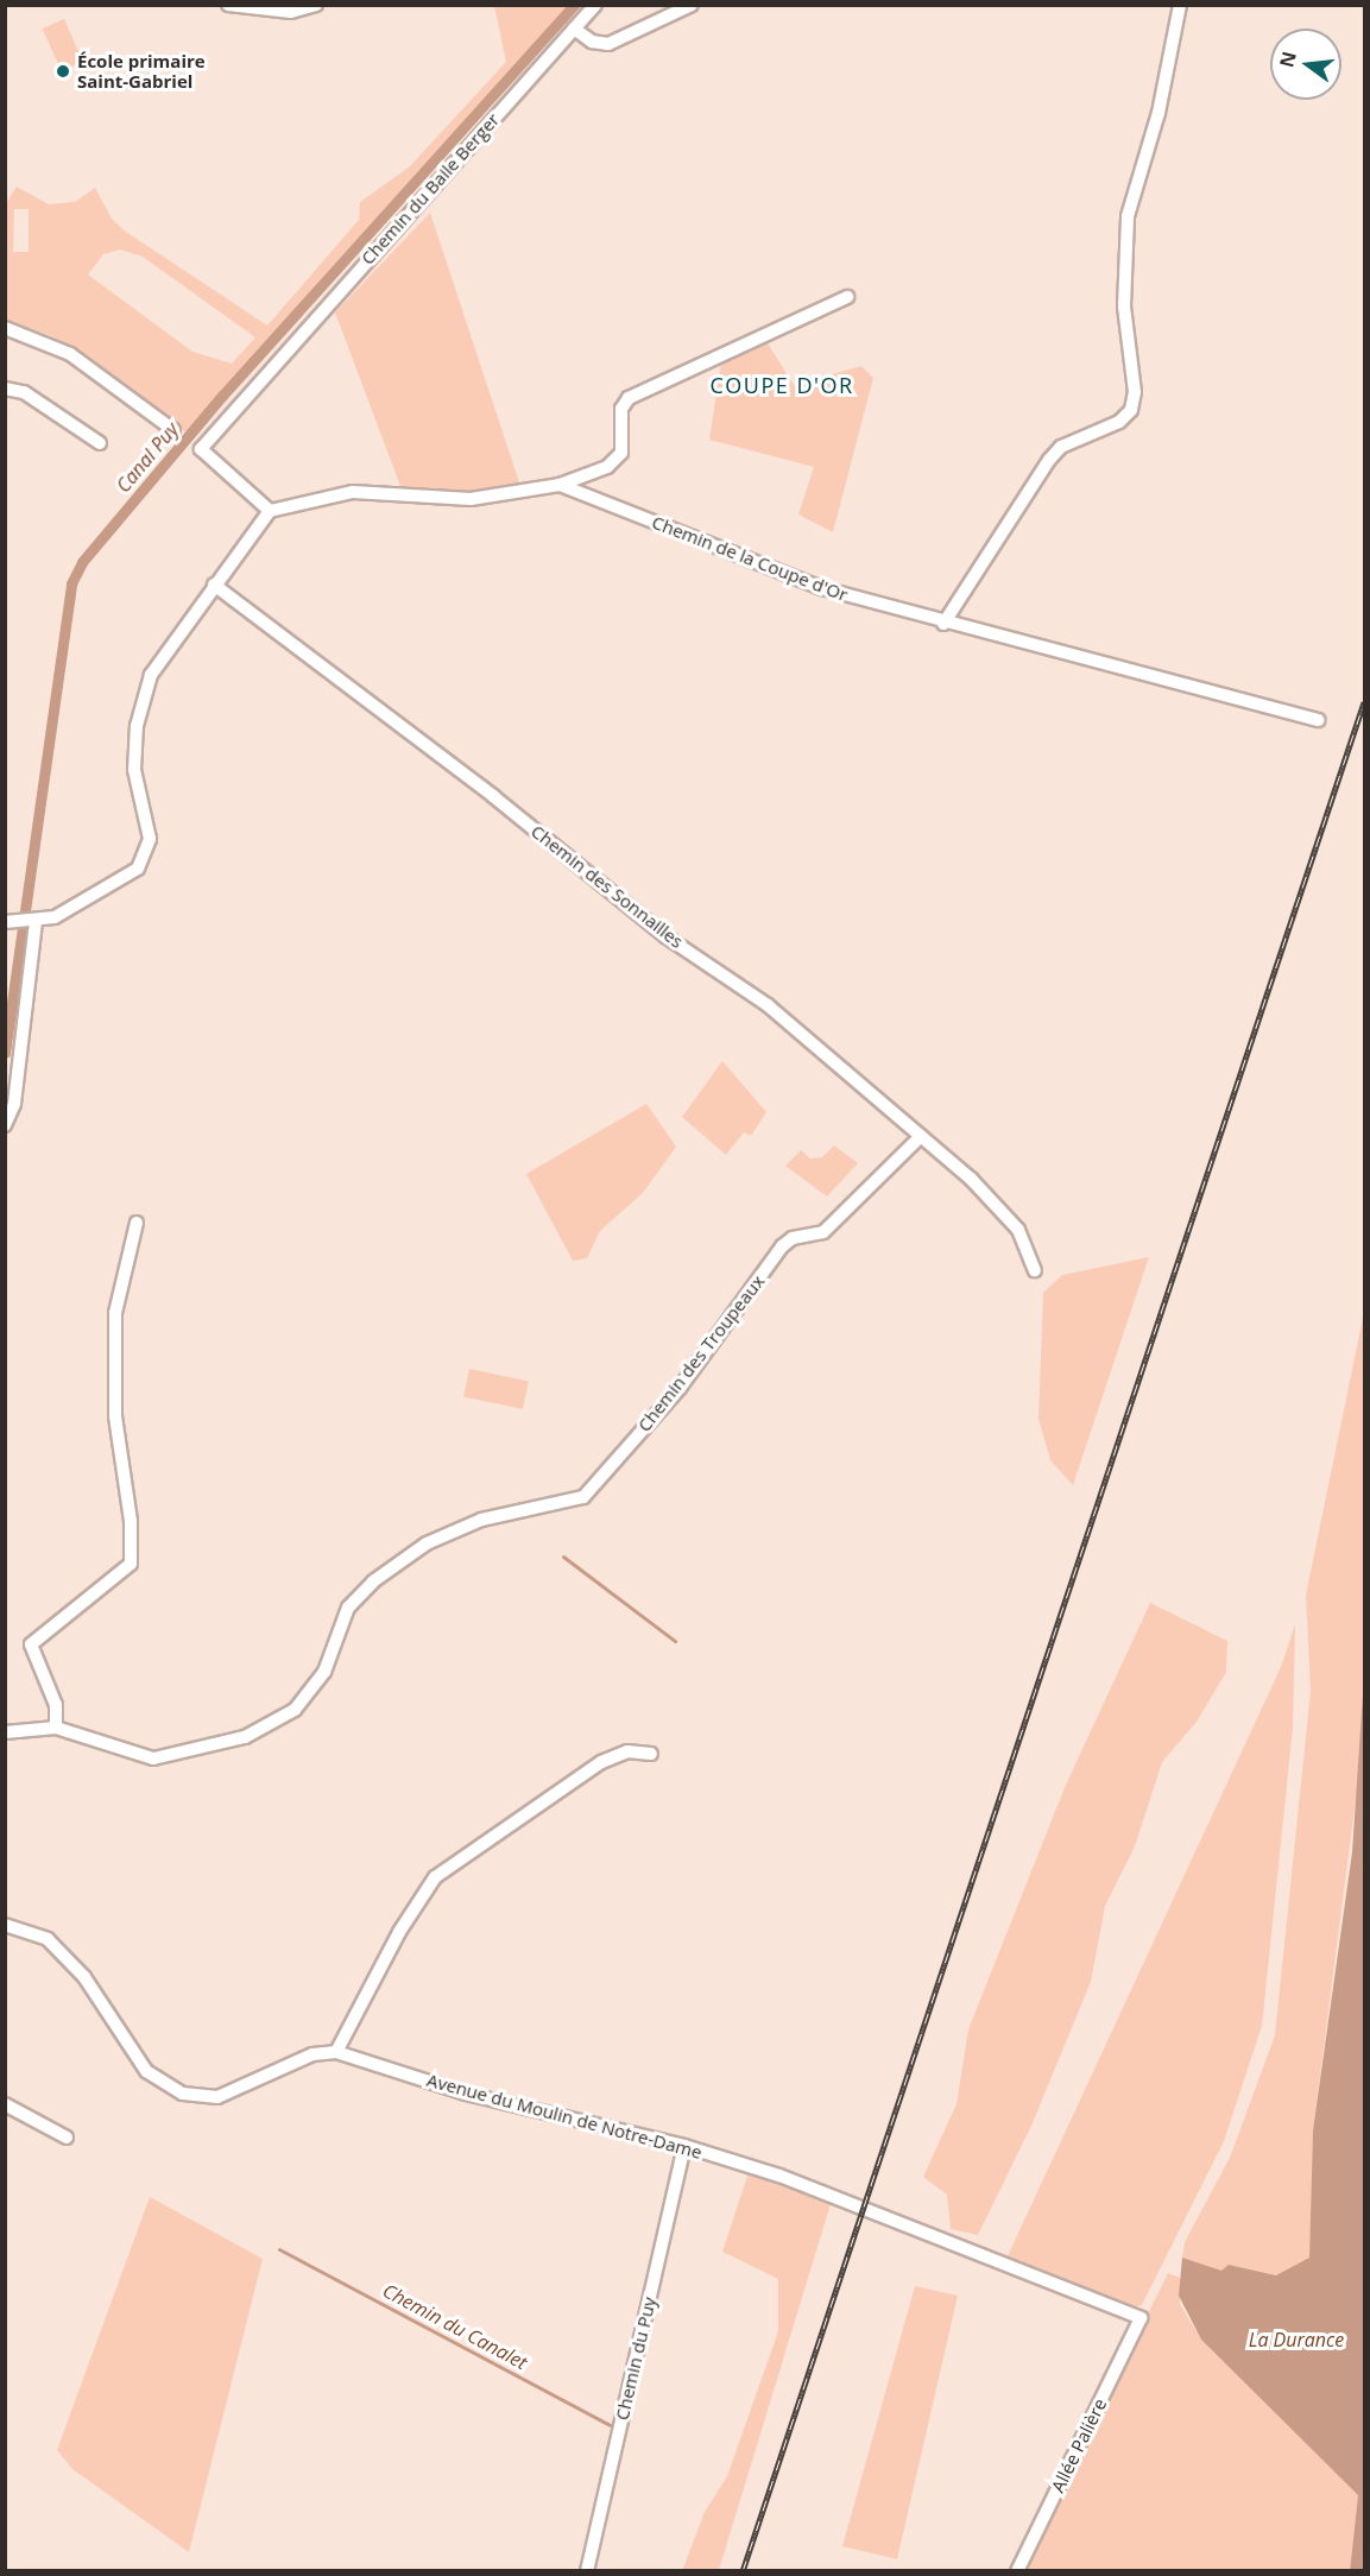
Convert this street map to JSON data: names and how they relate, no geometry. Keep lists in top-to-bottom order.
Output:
{
  "streets": {
    "street": [
      "Chemin du Baile Berger",
      "Chemin de la Coupe d'Or",
      "Chemin des Sonnailles",
      "Chemin des Troupeaux",
      "Avenue du Moulin de Notre-Dame",
      "Chemin du Puy",
      "Allée Palière"
    ]
  },
  "crossings": [
    ["Chemin des Sonnailles", "Chemin des Troupeaux"],
    ["Avenue du Moulin de Notre-Dame", "Chemin du Puy"],
    ["Avenue du Moulin de Notre-Dame", "Allée Palière"]
  ],
  "districts": ["COUPE D'OR"],
  "water": ["Canal Puy", "Chemin du Canalet", "La Durance"],
  "places": ["École primaire Saint-Gabriel"],
  "north": "left"
}
